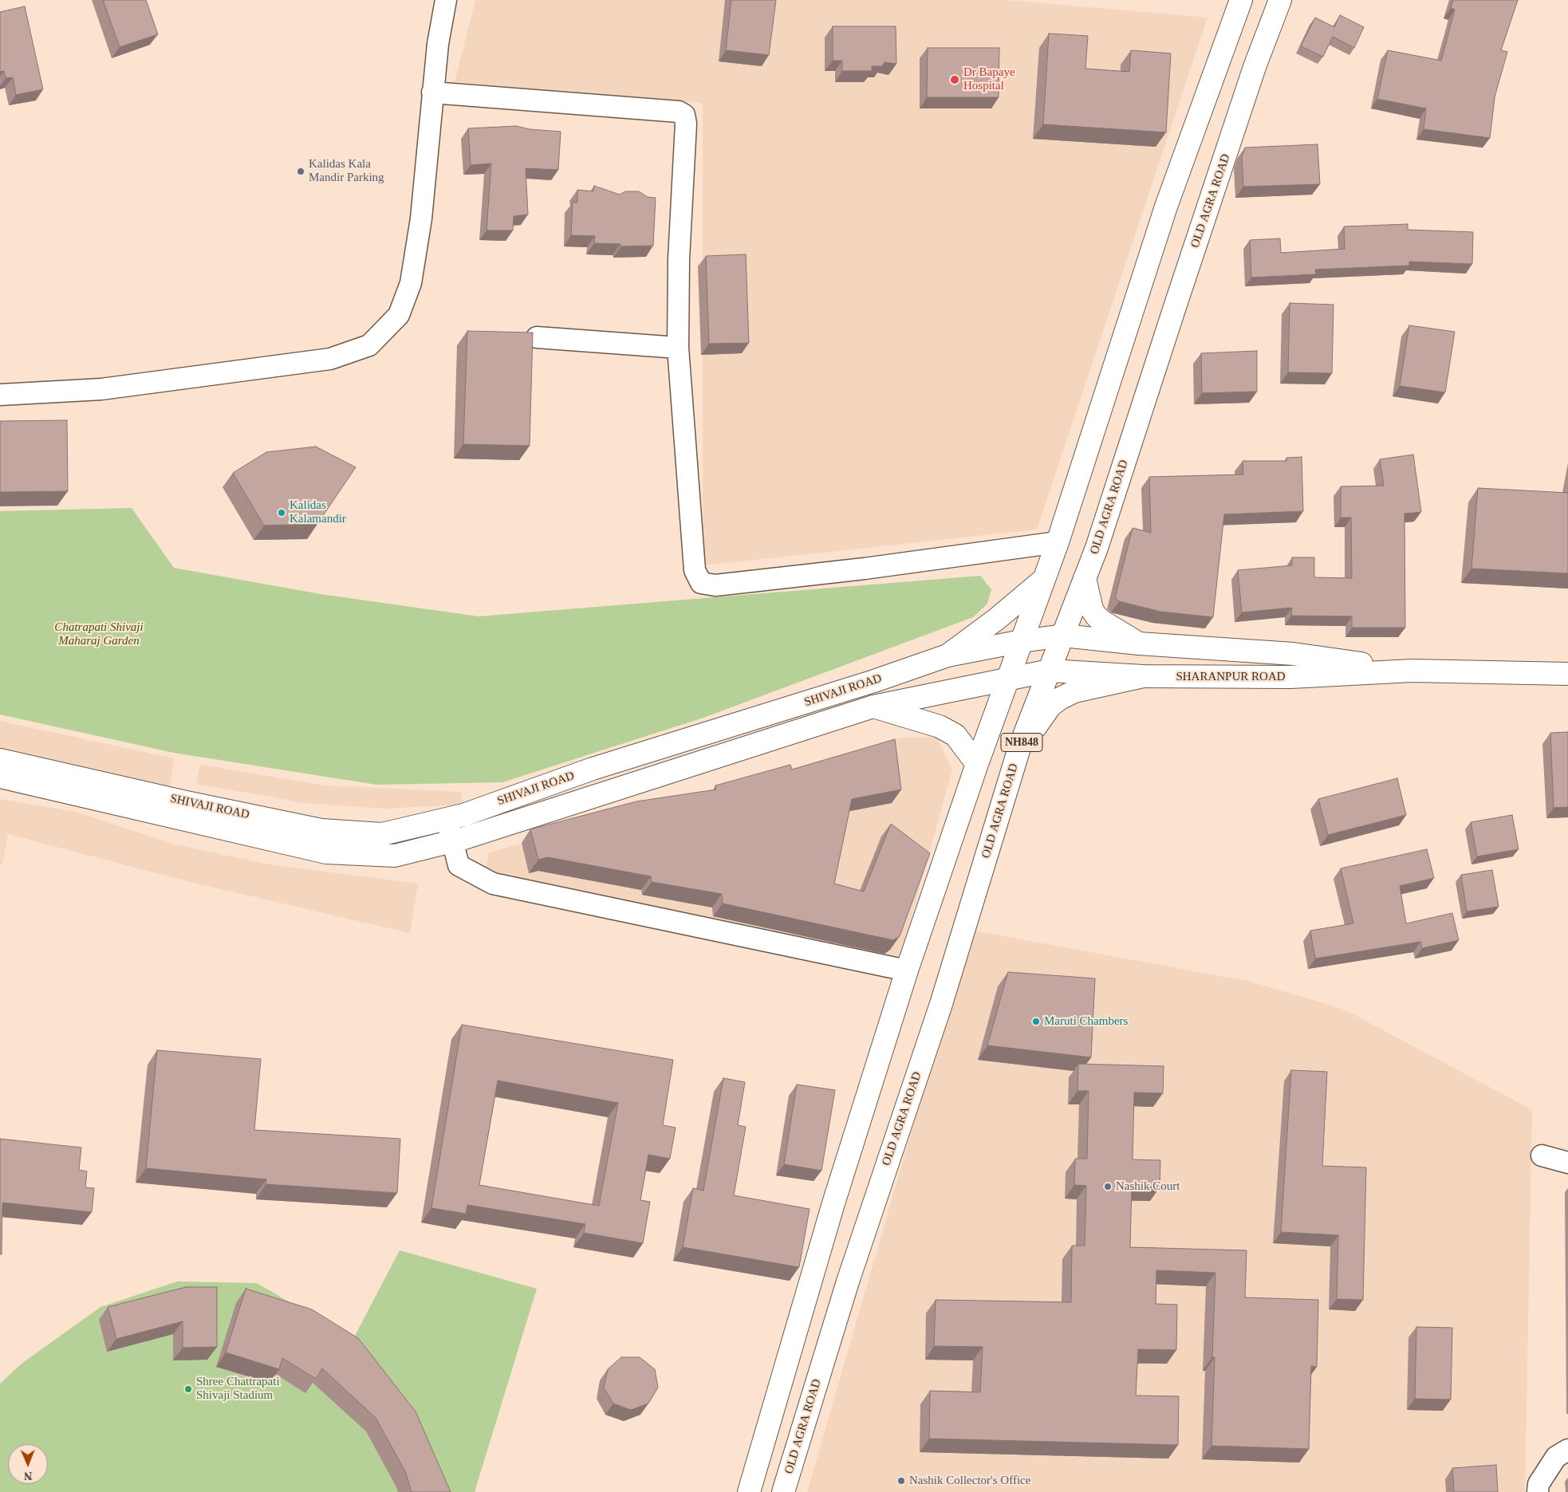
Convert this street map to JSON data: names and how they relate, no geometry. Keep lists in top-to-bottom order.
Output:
{
  "streets": {
    "main road": [
      "OLD AGRA ROAD",
      "SHARANPUR ROAD",
      "SHIVAJI ROAD",
      "NH848"
    ]
  },
  "crossings": [
    ["OLD AGRA ROAD", "SHARANPUR ROAD"],
    ["OLD AGRA ROAD", "SHIVAJI ROAD"],
    ["SHARANPUR ROAD", "SHIVAJI ROAD"],
    ["SHIVAJI ROAD", "NH848"]
  ],
  "parks": ["Chatrapati Shivaji Maharaj Garden"],
  "places": [
    "Dr Bapaye Hospital",
    "Kalidas Kala Mandir Parking",
    "Kalidas Kalamandir",
    "Maruti Chambers",
    "Nashik Court",
    "Shree Chattrapati Shivaji Stadium",
    "Nashik Collector's Office"
  ],
  "north": "bottom"
}
